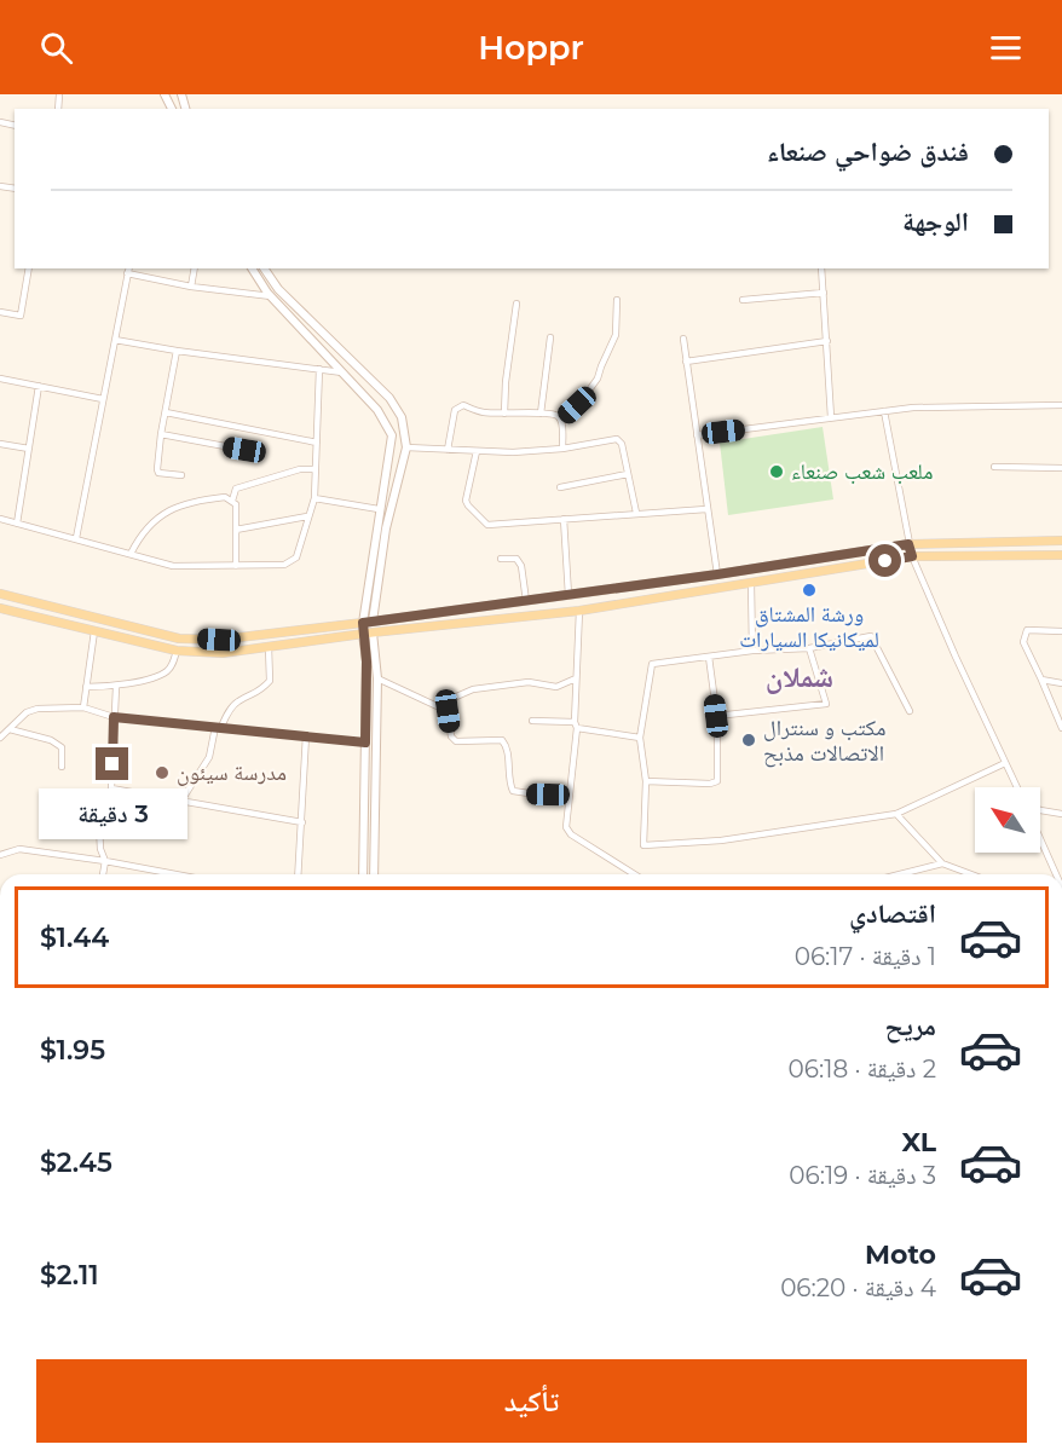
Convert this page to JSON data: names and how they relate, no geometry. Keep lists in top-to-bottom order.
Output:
{
  "districts": ["شملان"],
  "places": [
    "ملعب شعب صنعاء",
    "ورشة المشتاق لميكانيكا السيارات",
    "مكتب و سنترال الاتصالات مذبح",
    "مدرسة سيئون"
  ],
  "north": "top left",
  "page": {
    "header": "Hoppr",
    "banner": ["فندق ضواحي صنعاء", "الوجهة"],
    "bubble": "3 دقيقة",
    "list": [
      {
        "name": "اقتصادي",
        "note": "1 دقيقة · 06:17",
        "value": "$1.44"
      },
      {
        "name": "مريح",
        "note": "2 دقيقة · 06:18",
        "value": "$1.95"
      },
      {
        "name": "XL",
        "note": "3 دقيقة · 06:19",
        "value": "$2.45"
      },
      {
        "name": "Moto",
        "note": "4 دقيقة · 06:20",
        "value": "$2.11"
      }
    ],
    "buttons": "تأكيد"
  }
}
